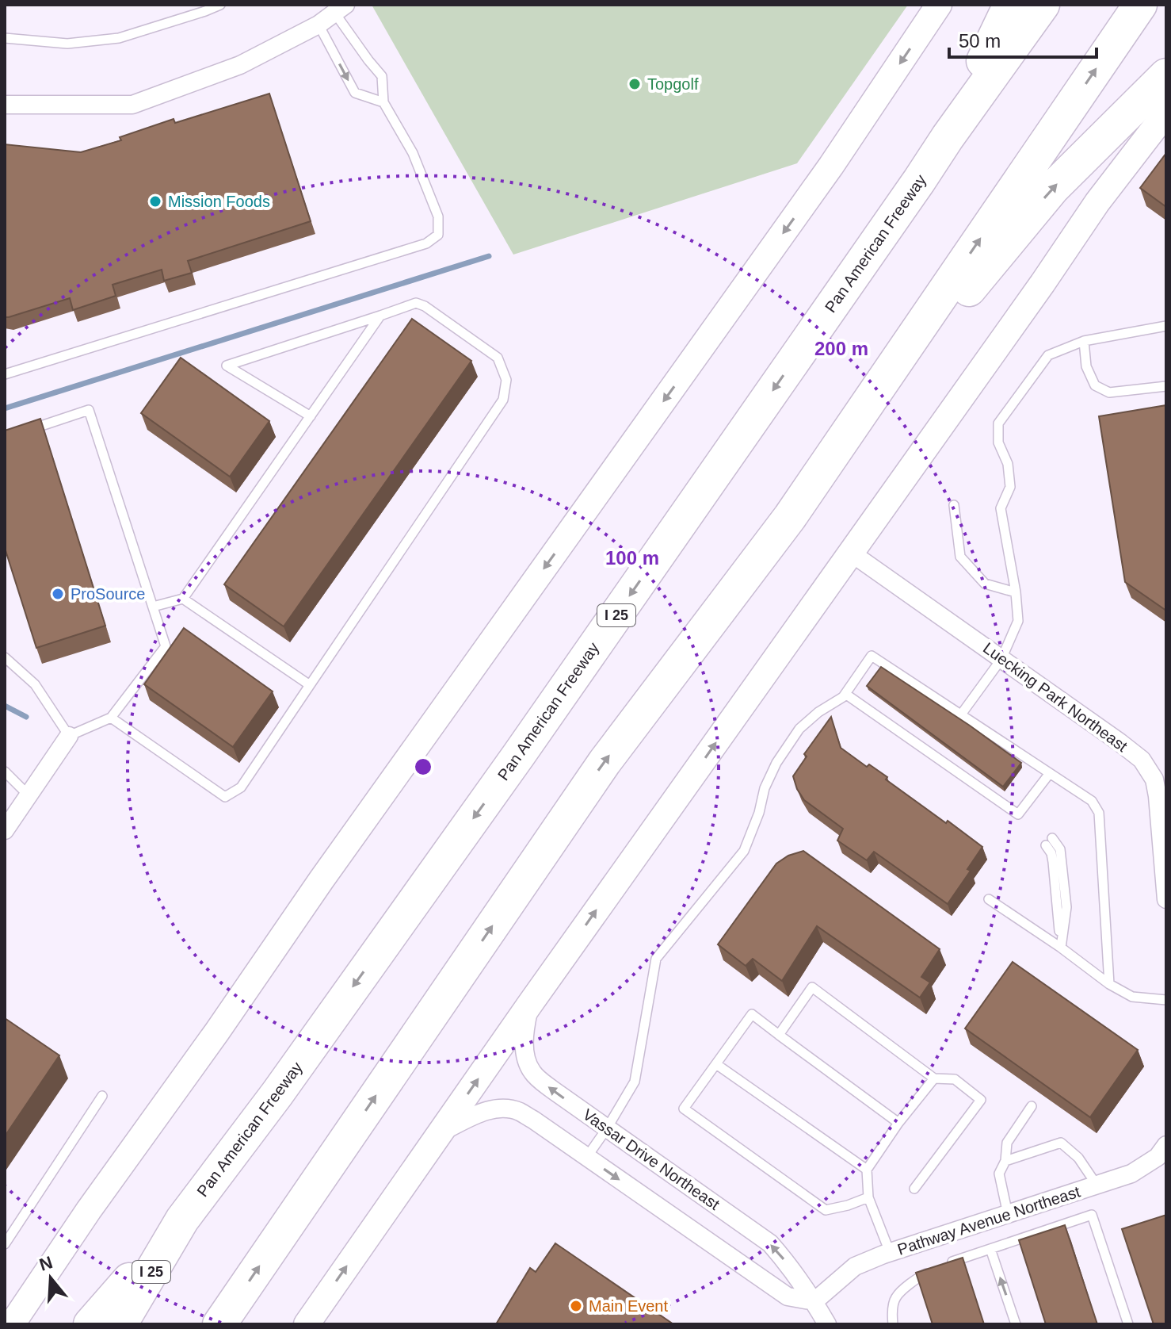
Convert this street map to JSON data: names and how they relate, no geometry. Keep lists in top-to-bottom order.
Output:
{
  "streets": {
    "highway": ["Pan American Freeway", "I 25"],
    "street": ["Luecking Park Northeast", "Vassar Drive Northeast", "Pathway Avenue Northeast"]
  },
  "crossings": [
    ["Vassar Drive Northeast", "Pathway Avenue Northeast"]
  ],
  "places": [
    "Topgolf",
    "Mission Foods",
    "ProSource",
    "Main Event"
  ],
  "scale_bar": "50 m",
  "north": "top",
  "rings": ["200 m", "100 m"]
}
